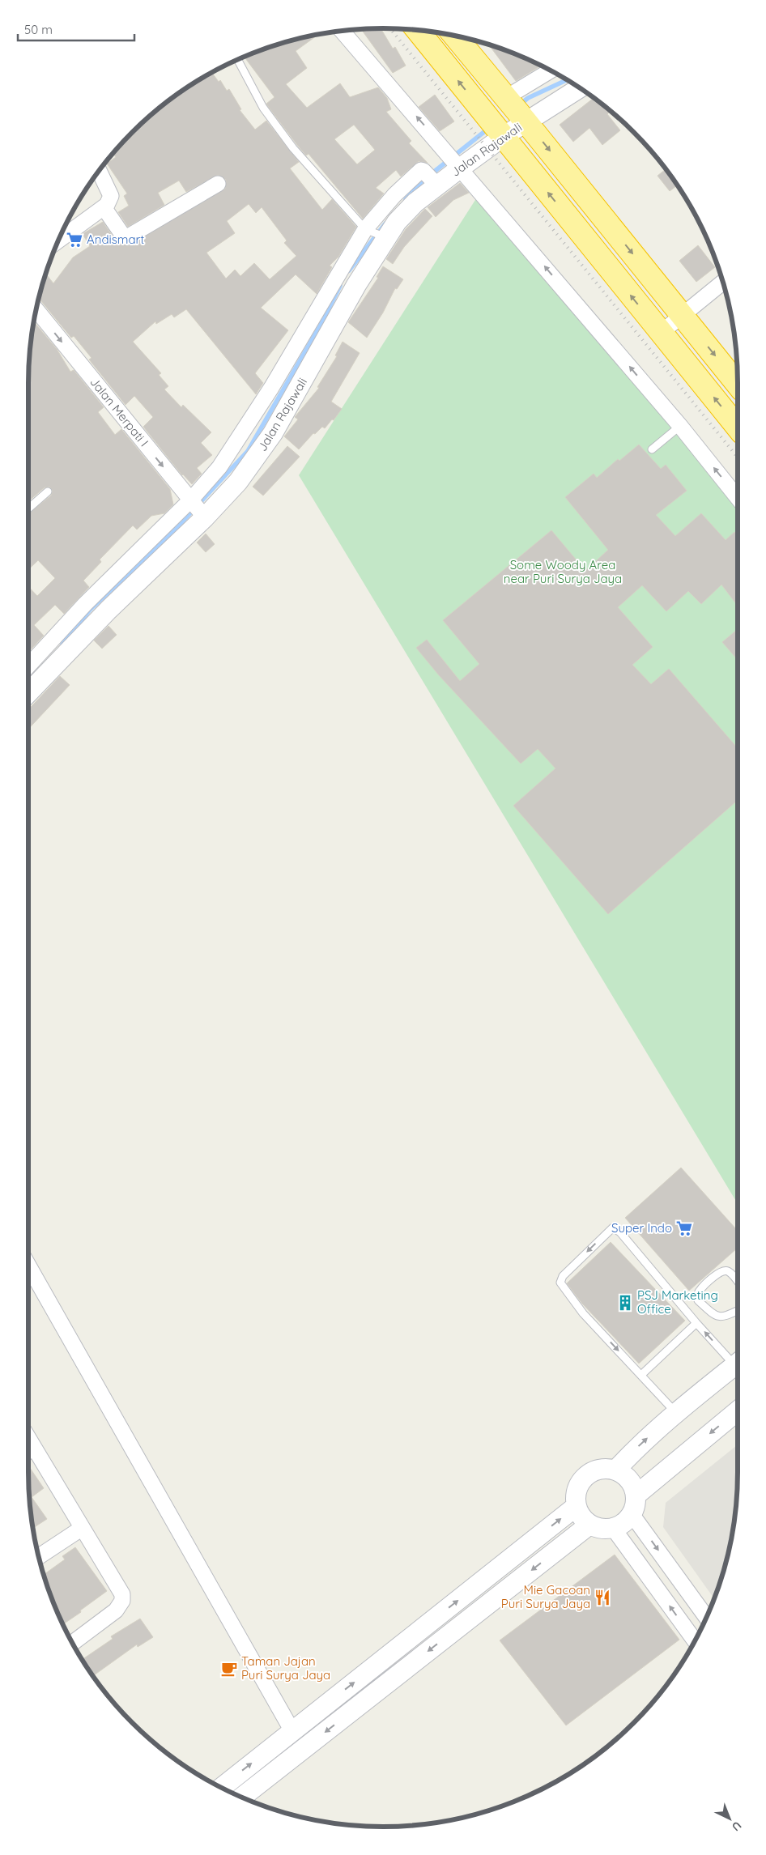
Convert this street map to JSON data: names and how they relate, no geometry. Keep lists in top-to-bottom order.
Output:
{
  "streets": {
    "street": ["Jalan Rajawali", "Jalan Merpati I"]
  },
  "crossings": [
    ["Jalan Rajawali", "Jalan Merpati I"]
  ],
  "one_way": ["Jalan Merpati I"],
  "parks": ["Some Woody Area near Puri Surya Jaya"],
  "places": {
    "supermarket": ["Andismart", "Super Indo"],
    "building": ["PSJ Marketing Office"],
    "restaurant": ["Mie Gacoan Puri Surya Jaya"],
    "cafe": ["Taman Jajan Puri Surya Jaya"]
  },
  "scale_bar": "50 m",
  "north": "bottom right"
}
